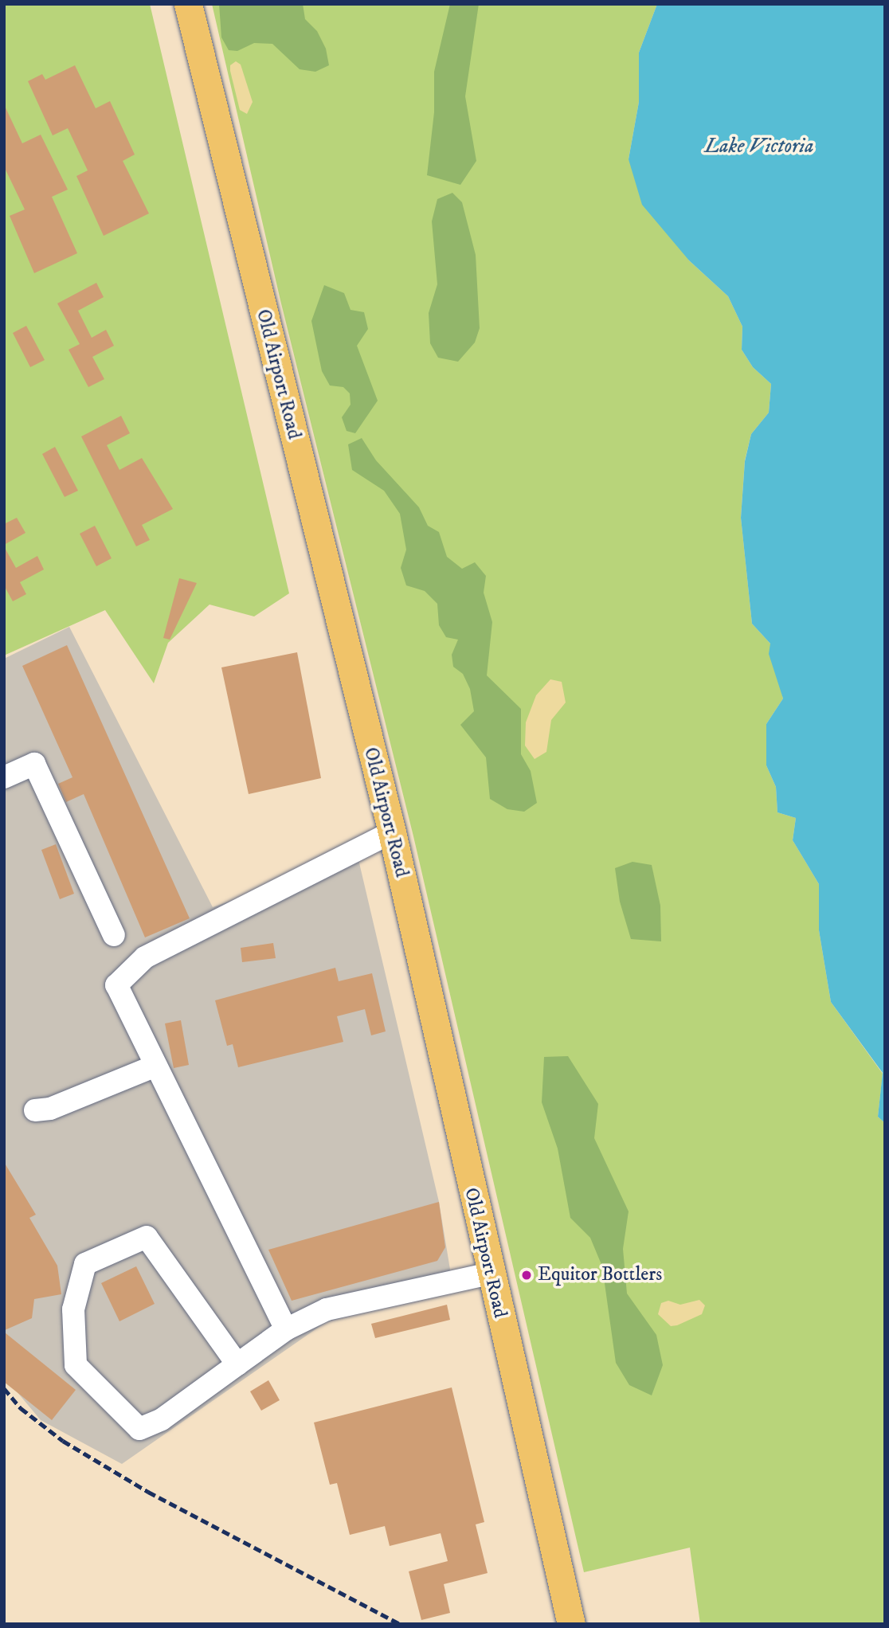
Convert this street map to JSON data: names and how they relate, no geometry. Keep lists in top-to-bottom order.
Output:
{
  "streets": {
    "main road": ["Old Airport Road"]
  },
  "water": ["Lake Victoria"],
  "places": ["Equitor Bottlers"]
}
